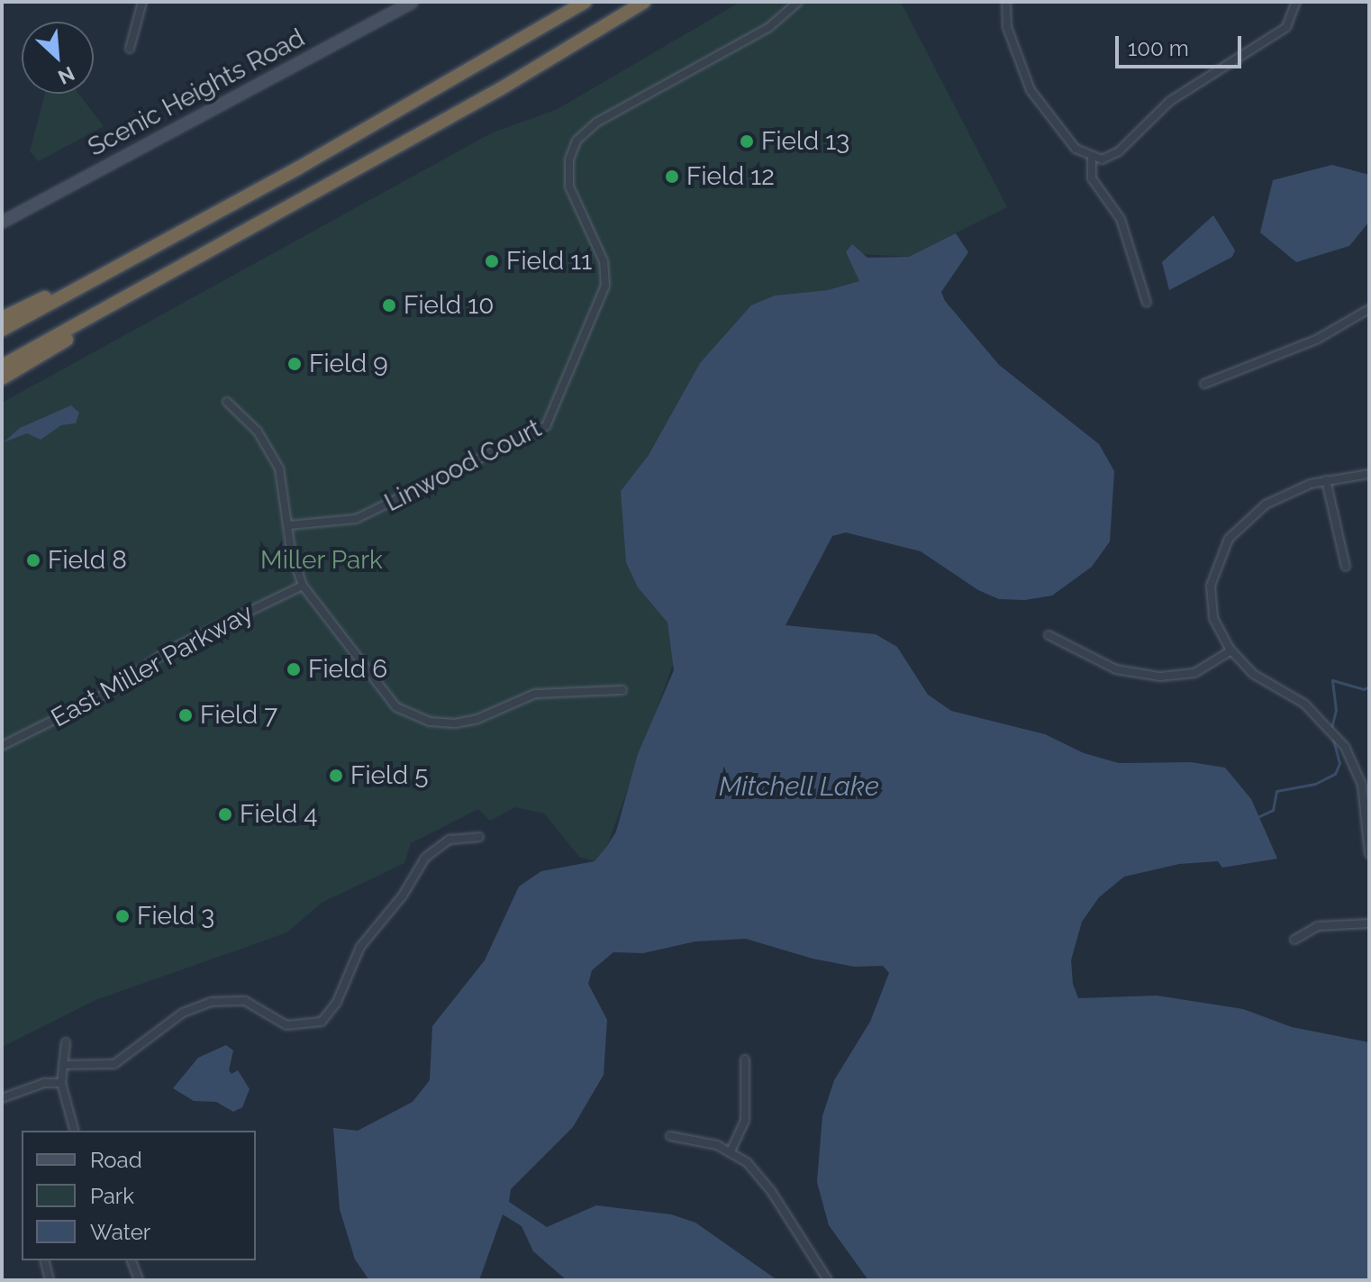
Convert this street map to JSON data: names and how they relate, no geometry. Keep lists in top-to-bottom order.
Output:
{
  "streets": {
    "street": ["Scenic Heights Road", "Linwood Court", "East Miller Parkway"]
  },
  "water": ["Mitchell Lake"],
  "parks": ["Miller Park"],
  "places": [
    "Field 13",
    "Field 12",
    "Field 11",
    "Field 10",
    "Field 9",
    "Field 8",
    "Field 6",
    "Field 7",
    "Field 5",
    "Field 4",
    "Field 3"
  ],
  "legend": ["Road", "Park", "Water"],
  "scale_bar": "100 m",
  "north": "bottom right"
}
